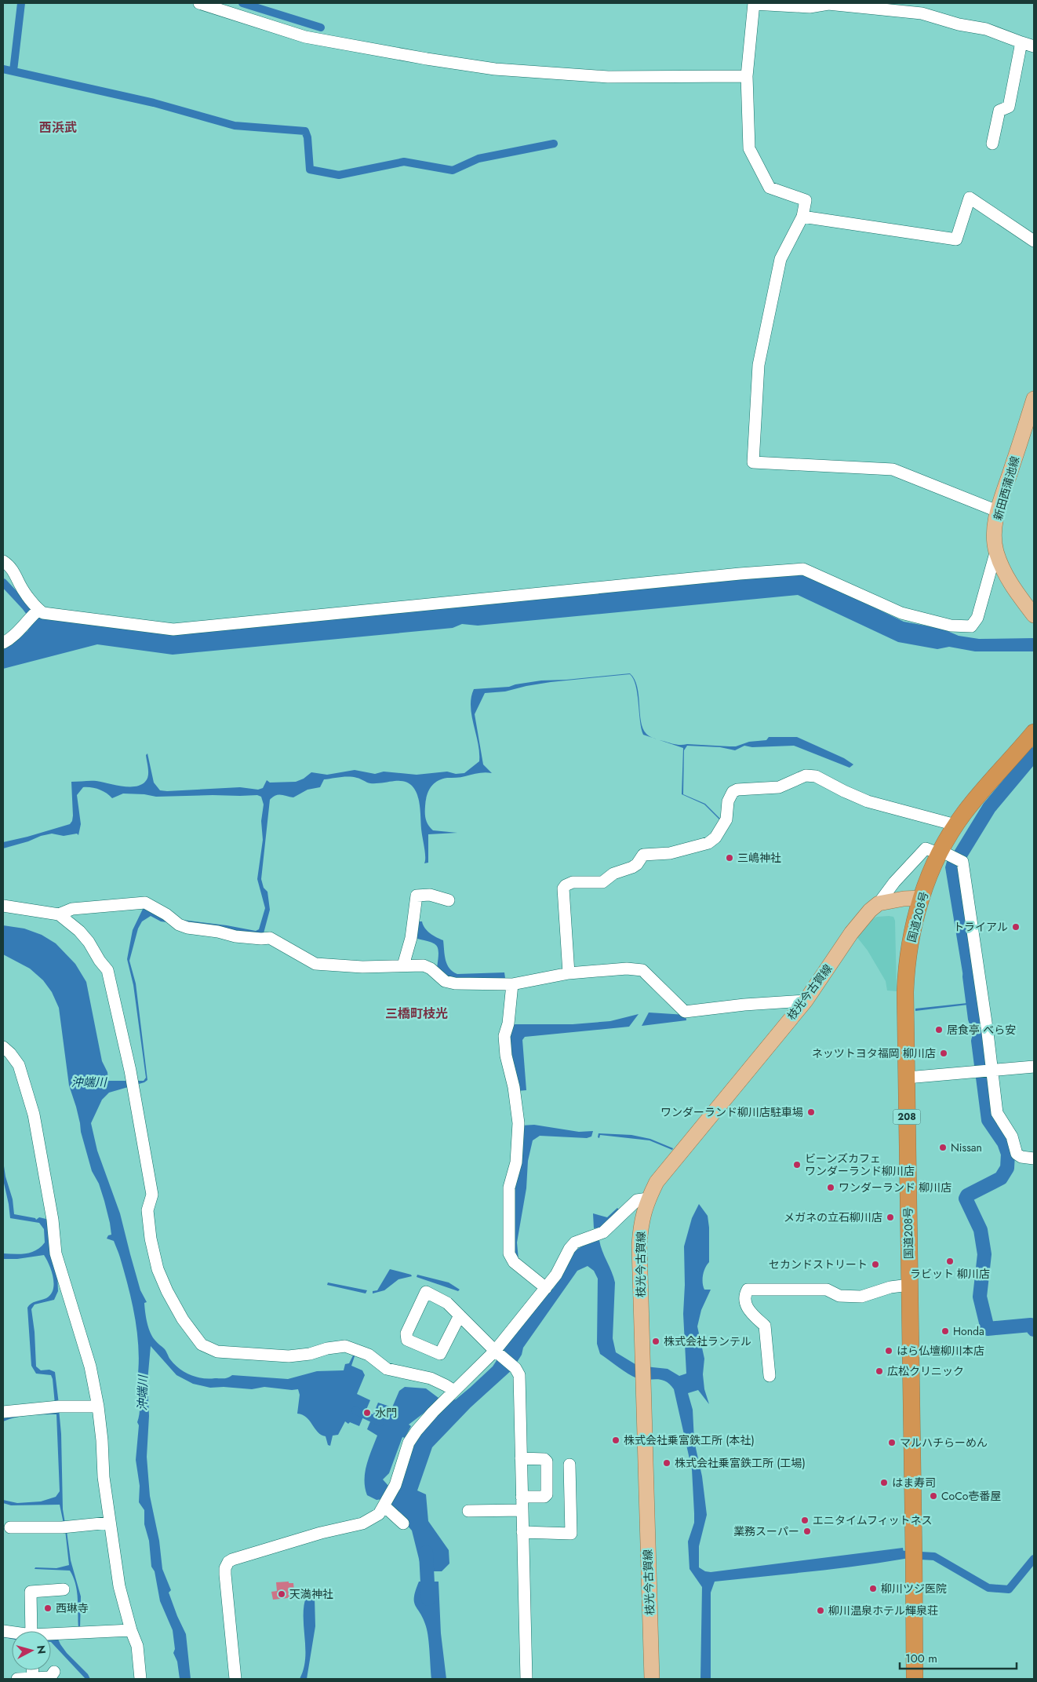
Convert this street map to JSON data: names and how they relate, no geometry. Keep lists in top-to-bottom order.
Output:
{
  "streets": {
    "highway": ["国道208号", "208"],
    "main road": ["新田西蒲池線", "枝光今古賀線"]
  },
  "districts": ["西浜武", "三橋町枝光"],
  "water": ["沖端川"],
  "places": [
    "三嶋神社",
    "トライアル",
    "居食亭 べら安",
    "ネッツトヨタ福岡 柳川店",
    "ワンダーランド柳川店駐車場",
    "Nissan",
    "ビーンズカフェ ワンダーランド柳川店",
    "ワンダーランド 柳川店",
    "メガネの立石柳川店",
    "ラビット 柳川店",
    "セカンドストリート",
    "Honda",
    "株式会社ランテル",
    "はら仏壇柳川本店",
    "広松クリニック",
    "水門",
    "株式会社乗富鉄工所 (本社)",
    "マルハチらーめん",
    "株式会社乗富鉄工所 (工場)",
    "はま寿司",
    "CoCo壱番屋",
    "エニタイムフィットネス",
    "業務スーパー",
    "柳川ツジ医院",
    "天満神社",
    "西琳寺",
    "柳川温泉ホテル輝泉荘"
  ],
  "scale_bar": "100 m",
  "north": "right"
}
